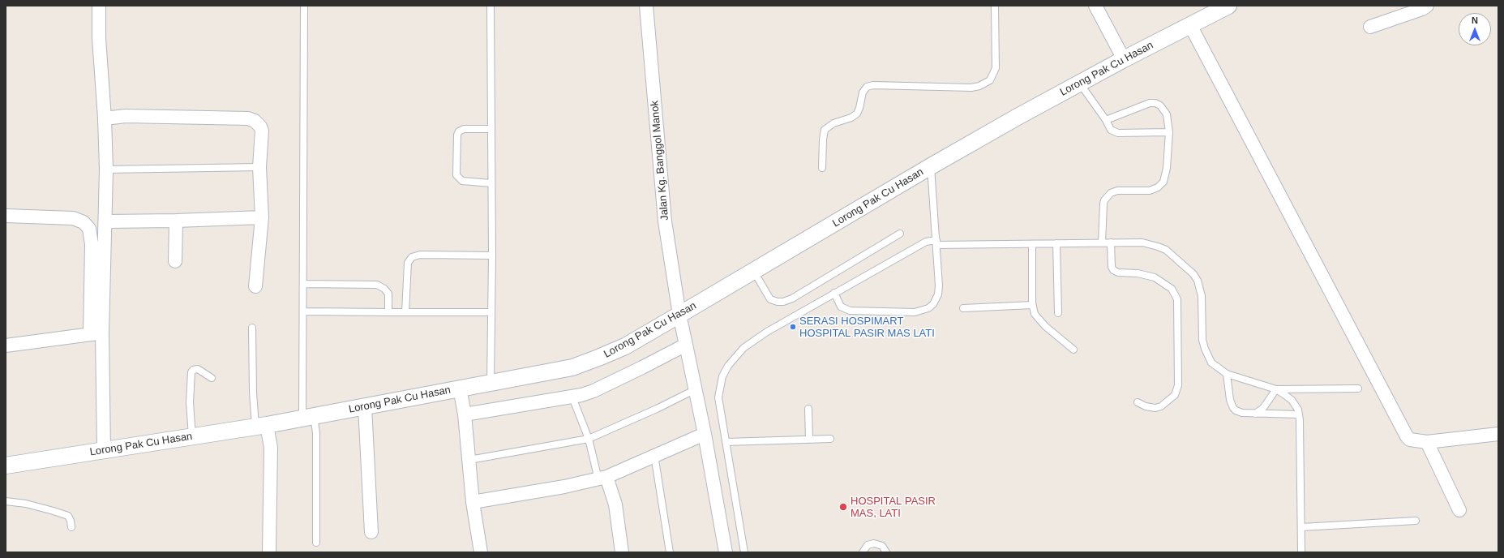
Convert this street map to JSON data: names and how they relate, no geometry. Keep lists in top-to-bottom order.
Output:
{
  "streets": {
    "street": ["Lorong Pak Cu Hasan", "Jalan Kg. Banggol Manok"]
  },
  "crossings": [
    ["Lorong Pak Cu Hasan", "Jalan Kg. Banggol Manok"]
  ],
  "places": ["SERASI HOSPIMART HOSPITAL PASIR MAS LATI", "HOSPITAL PASIR MAS, LATI"],
  "north": "top"
}
